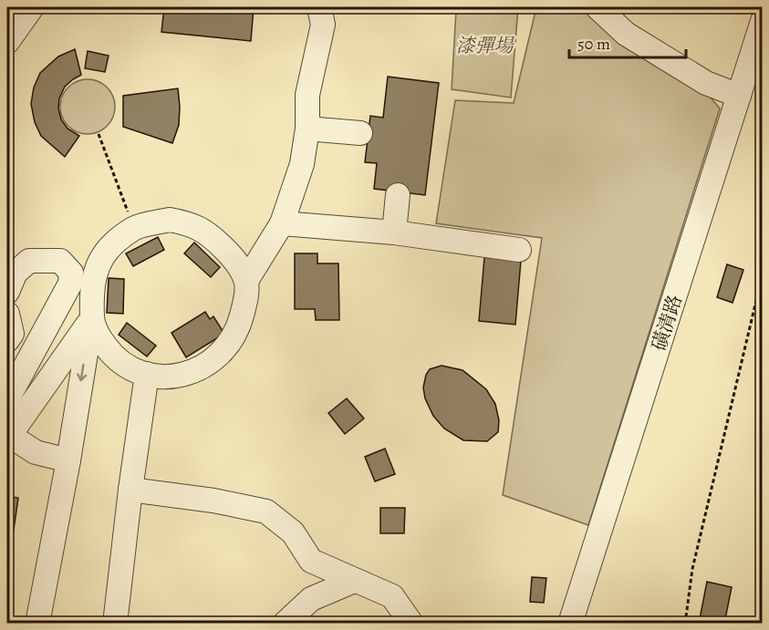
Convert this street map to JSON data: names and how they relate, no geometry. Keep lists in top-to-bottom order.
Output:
{
  "streets": {
    "street": ["磺清路"]
  },
  "parks": ["漆彈場"],
  "scale_bar": "50 m"
}
